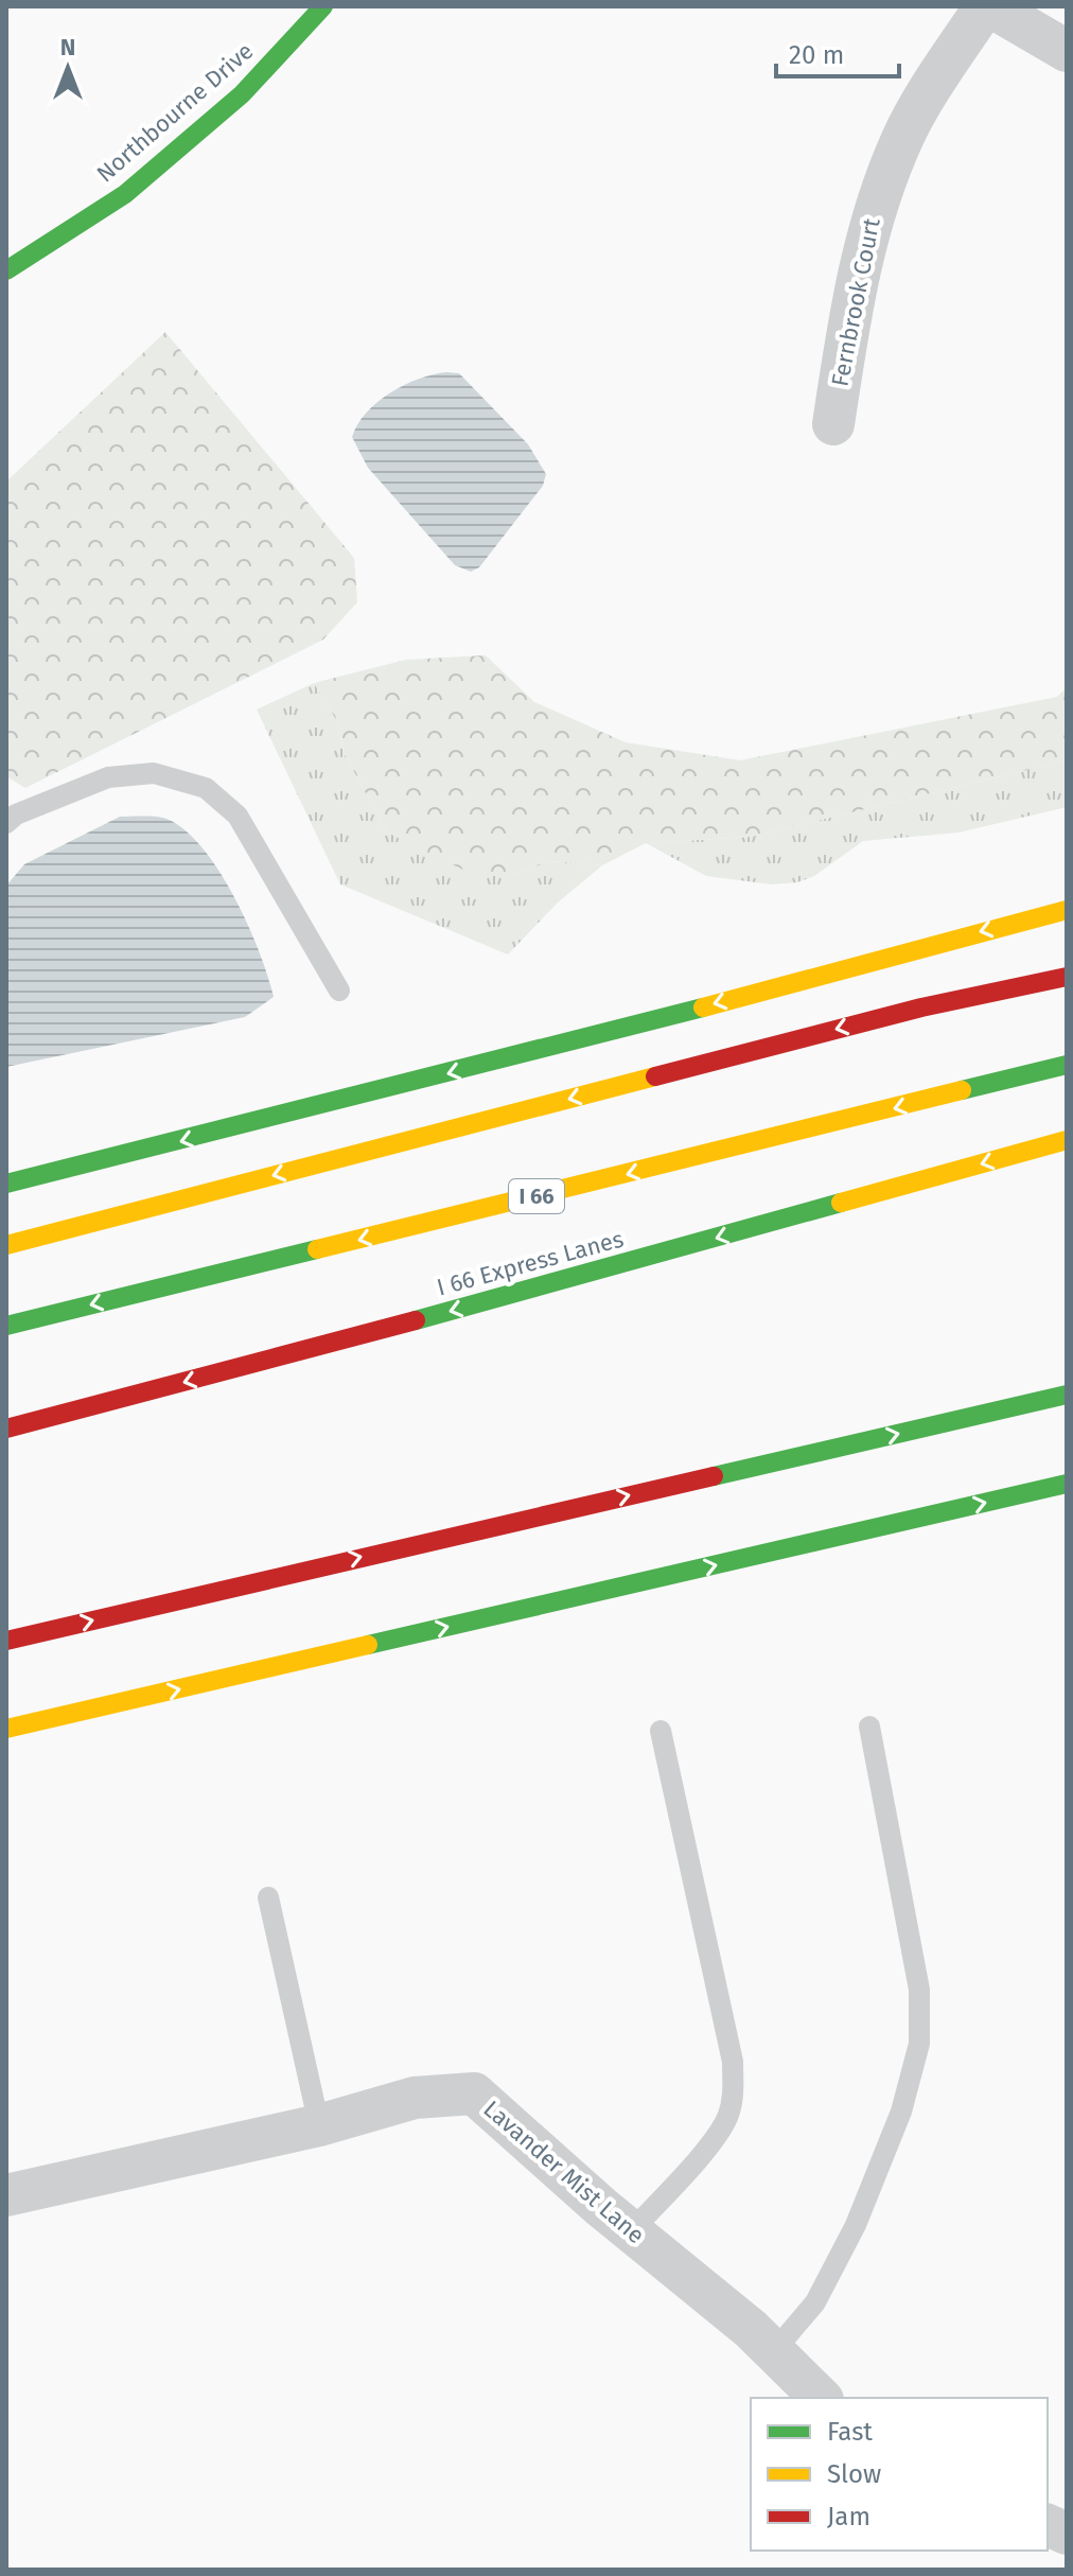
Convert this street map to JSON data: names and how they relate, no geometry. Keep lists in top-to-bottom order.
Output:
{
  "streets": {
    "main road": ["Northbourne Drive", "I 66", "I 66 Express Lanes"],
    "street": ["Fernbrook Court", "Lavander Mist Lane"]
  },
  "legend": ["Fast", "Slow", "Jam"],
  "scale_bar": "20 m",
  "north": "top"
}
